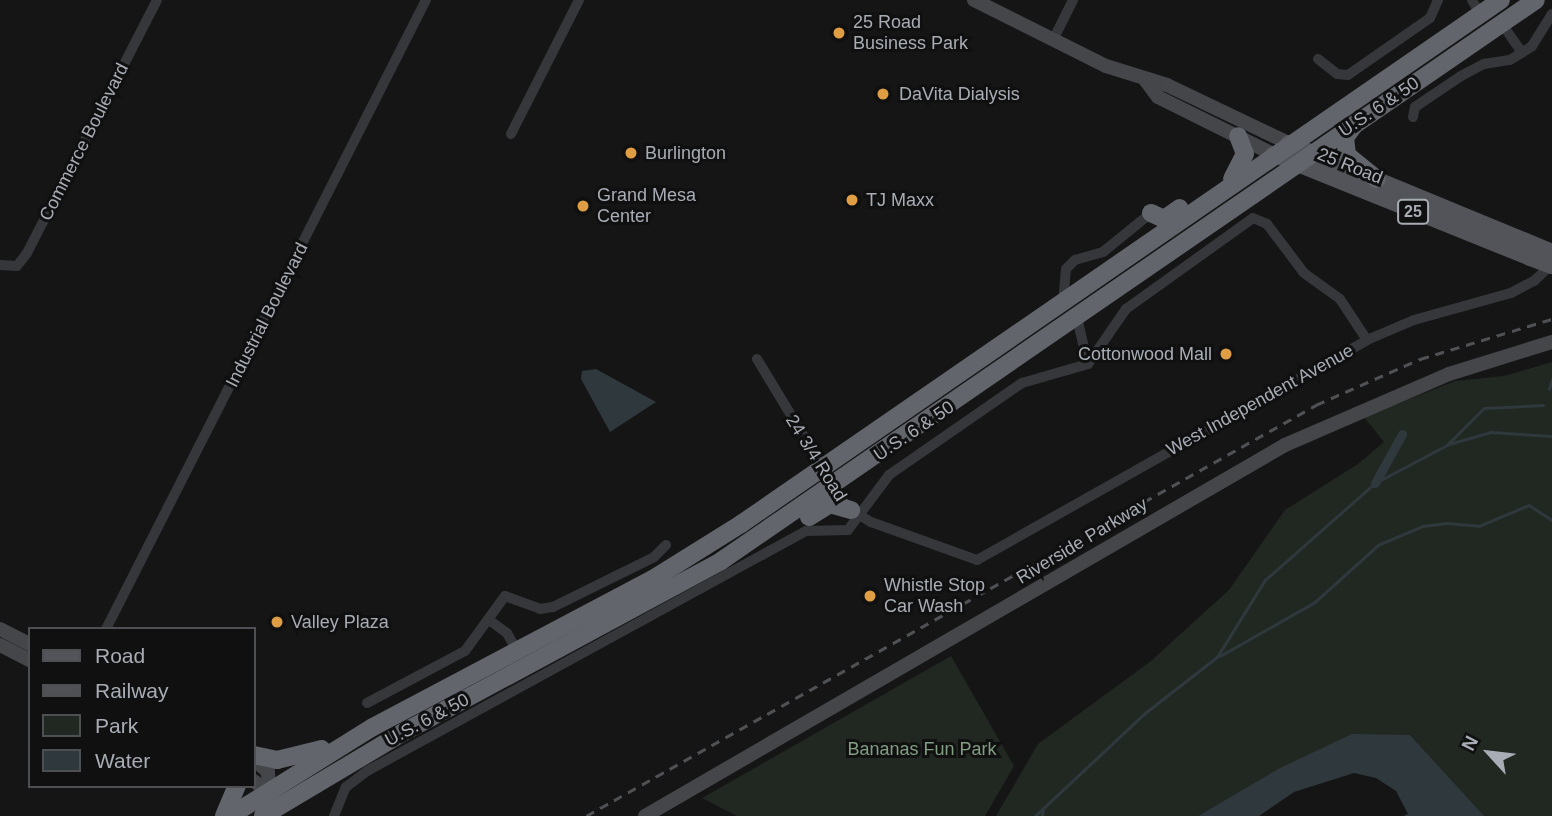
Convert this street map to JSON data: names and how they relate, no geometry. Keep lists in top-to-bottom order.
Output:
{
  "streets": {
    "highway": ["U.S. 6 & 50"],
    "main road": ["25 Road", "25", "Riverside Parkway"],
    "street": [
      "Commerce Boulevard",
      "Industrial Boulevard",
      "West Independent Avenue",
      "24 3/4 Road"
    ]
  },
  "crossings": [
    ["U.S. 6 & 50", "25 Road"],
    ["U.S. 6 & 50", "24 3/4 Road"],
    ["25 Road", "West Independent Avenue"],
    ["West Independent Avenue", "24 3/4 Road"]
  ],
  "parks": ["Bananas Fun Park"],
  "places": [
    "25 Road Business Park",
    "DaVita Dialysis",
    "Burlington",
    "TJ Maxx",
    "Grand Mesa Center",
    "Cottonwood Mall",
    "Whistle Stop Car Wash",
    "Valley Plaza"
  ],
  "legend": [
    "Road",
    "Railway",
    "Park",
    "Water"
  ],
  "north": "top left"
}
